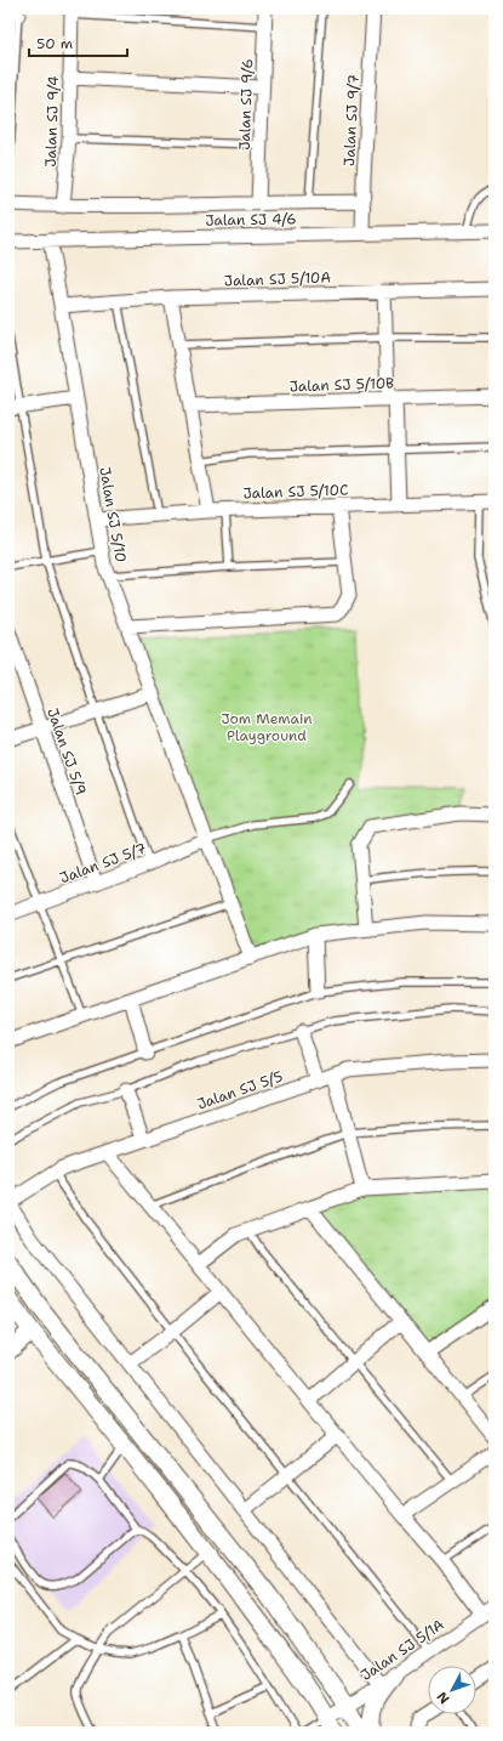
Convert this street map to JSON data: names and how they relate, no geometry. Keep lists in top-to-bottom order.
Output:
{
  "streets": {
    "street": [
      "Jalan SJ 9/6",
      "Jalan SJ 9/7",
      "Jalan SJ 9/4",
      "Jalan SJ 4/6",
      "Jalan SJ 5/10A",
      "Jalan SJ 5/10B",
      "Jalan SJ 5/10C",
      "Jalan SJ 5/10",
      "Jalan SJ 5/9",
      "Jalan SJ 5/7",
      "Jalan SJ 5/5",
      "Jalan SJ 5/1A"
    ]
  },
  "crossings": [
    ["Jalan SJ 9/7", "Jalan SJ 4/6"],
    ["Jalan SJ 4/6", "Jalan SJ 5/10"],
    ["Jalan SJ 5/10A", "Jalan SJ 5/10"],
    ["Jalan SJ 5/10C", "Jalan SJ 5/10"],
    ["Jalan SJ 5/10", "Jalan SJ 5/7"],
    ["Jalan SJ 5/9", "Jalan SJ 5/7"]
  ],
  "parks": ["Jom Memain Playground"],
  "scale_bar": "50 m",
  "north": "bottom left"
}
